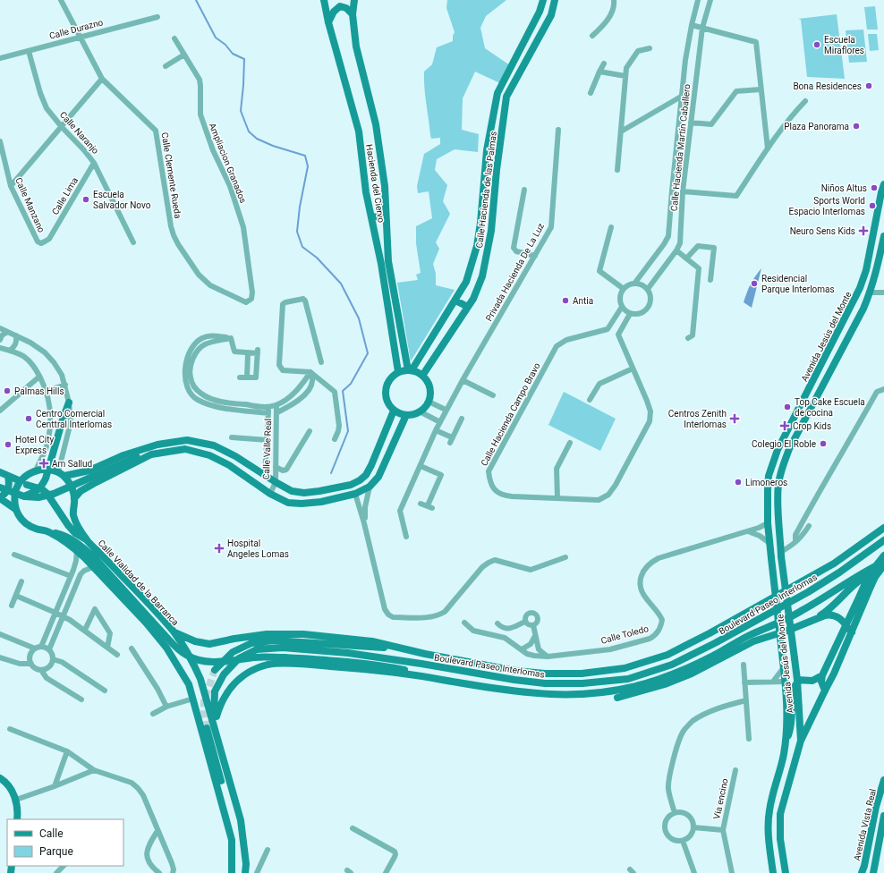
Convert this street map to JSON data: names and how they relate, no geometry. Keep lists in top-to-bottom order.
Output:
{
  "streets": {
    "main road": [
      "Hacienda del Ciervo",
      "Calle Hacienda de las Palmas",
      "Avenida Jesús del Monte",
      "Calle Vialidad de la Barranca",
      "Boulevard Paseo Interlomas",
      "Avenida Vista Real"
    ],
    "street": [
      "Calle Durazno",
      "Calle Naranjo",
      "Calle Hacienda Martín Caballero",
      "Ampliacion Granados",
      "Calle Clemente Rueda",
      "Calle Lima",
      "Calle Manzano",
      "Privada Hacienda De La Luz",
      "Calle Hacienda Campo Bravo",
      "Calle Valle Real",
      "Calle Toledo",
      "Via encino"
    ]
  },
  "crossings": [
    ["Calle Durazno", "Calle Naranjo"],
    ["Calle Durazno", "Calle Clemente Rueda"],
    ["Calle Naranjo", "Calle Lima"],
    ["Calle Hacienda Martín Caballero", "Calle Hacienda Campo Bravo"],
    ["Ampliacion Granados", "Calle Clemente Rueda"],
    ["Hacienda del Ciervo", "Calle Hacienda de las Palmas"],
    ["Calle Lima", "Calle Manzano"],
    ["Avenida Jesús del Monte", "Calle Toledo"],
    ["Calle Vialidad de la Barranca", "Boulevard Paseo Interlomas"]
  ],
  "places": {
    "other": [
      "Escuela Miraflores",
      "Bona Residences",
      "Plaza Panorama",
      "Niños Altus",
      "Escuela Salvador Novo",
      "Sports World Espacio Interlomas",
      "Residencial Parque Interlomas",
      "Antia",
      "Palmas Hills",
      "Top Cake Escuela de cocina",
      "Centro Comercial Centtral Interlomas",
      "Colegio El Roble",
      "Hotel City Express",
      "Limoneros"
    ],
    "health": [
      "Neuro Sens Kids",
      "Centros Zenith Interlomas",
      "Crop Kids",
      "Am Sallud",
      "Hospital Angeles Lomas"
    ]
  },
  "legend": ["Calle", "Parque"]
}
